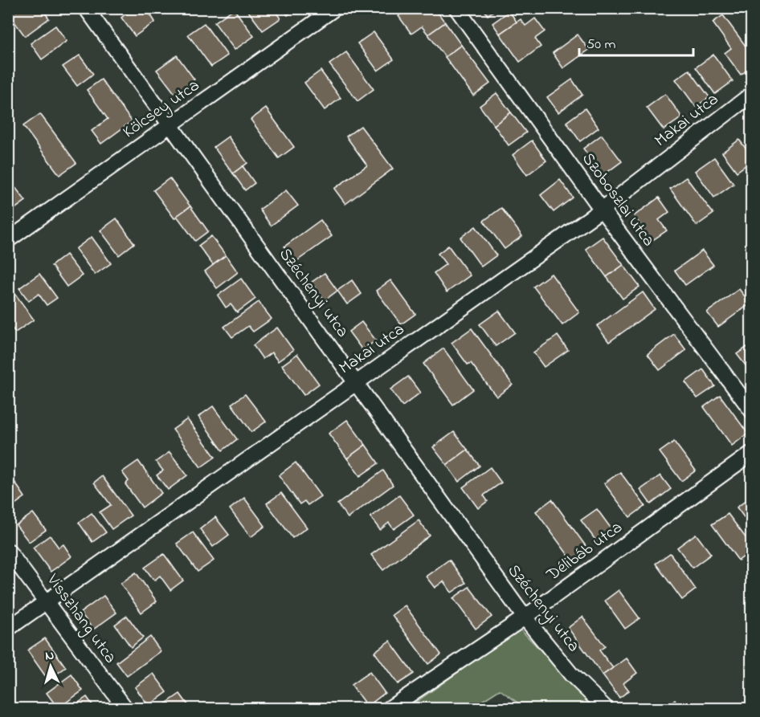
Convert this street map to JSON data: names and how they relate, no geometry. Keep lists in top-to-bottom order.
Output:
{
  "streets": {
    "street": [
      "Kölcsey utca",
      "Makai utca",
      "Szoboszlai utca",
      "Széchenyi utca",
      "Délibáb utca",
      "Visszhang utca"
    ]
  },
  "crossings": [
    ["Kölcsey utca", "Széchenyi utca"],
    ["Makai utca", "Szoboszlai utca"],
    ["Makai utca", "Széchenyi utca"],
    ["Makai utca", "Visszhang utca"],
    ["Széchenyi utca", "Délibáb utca"]
  ],
  "scale_bar": "50 m",
  "north": "top"
}
